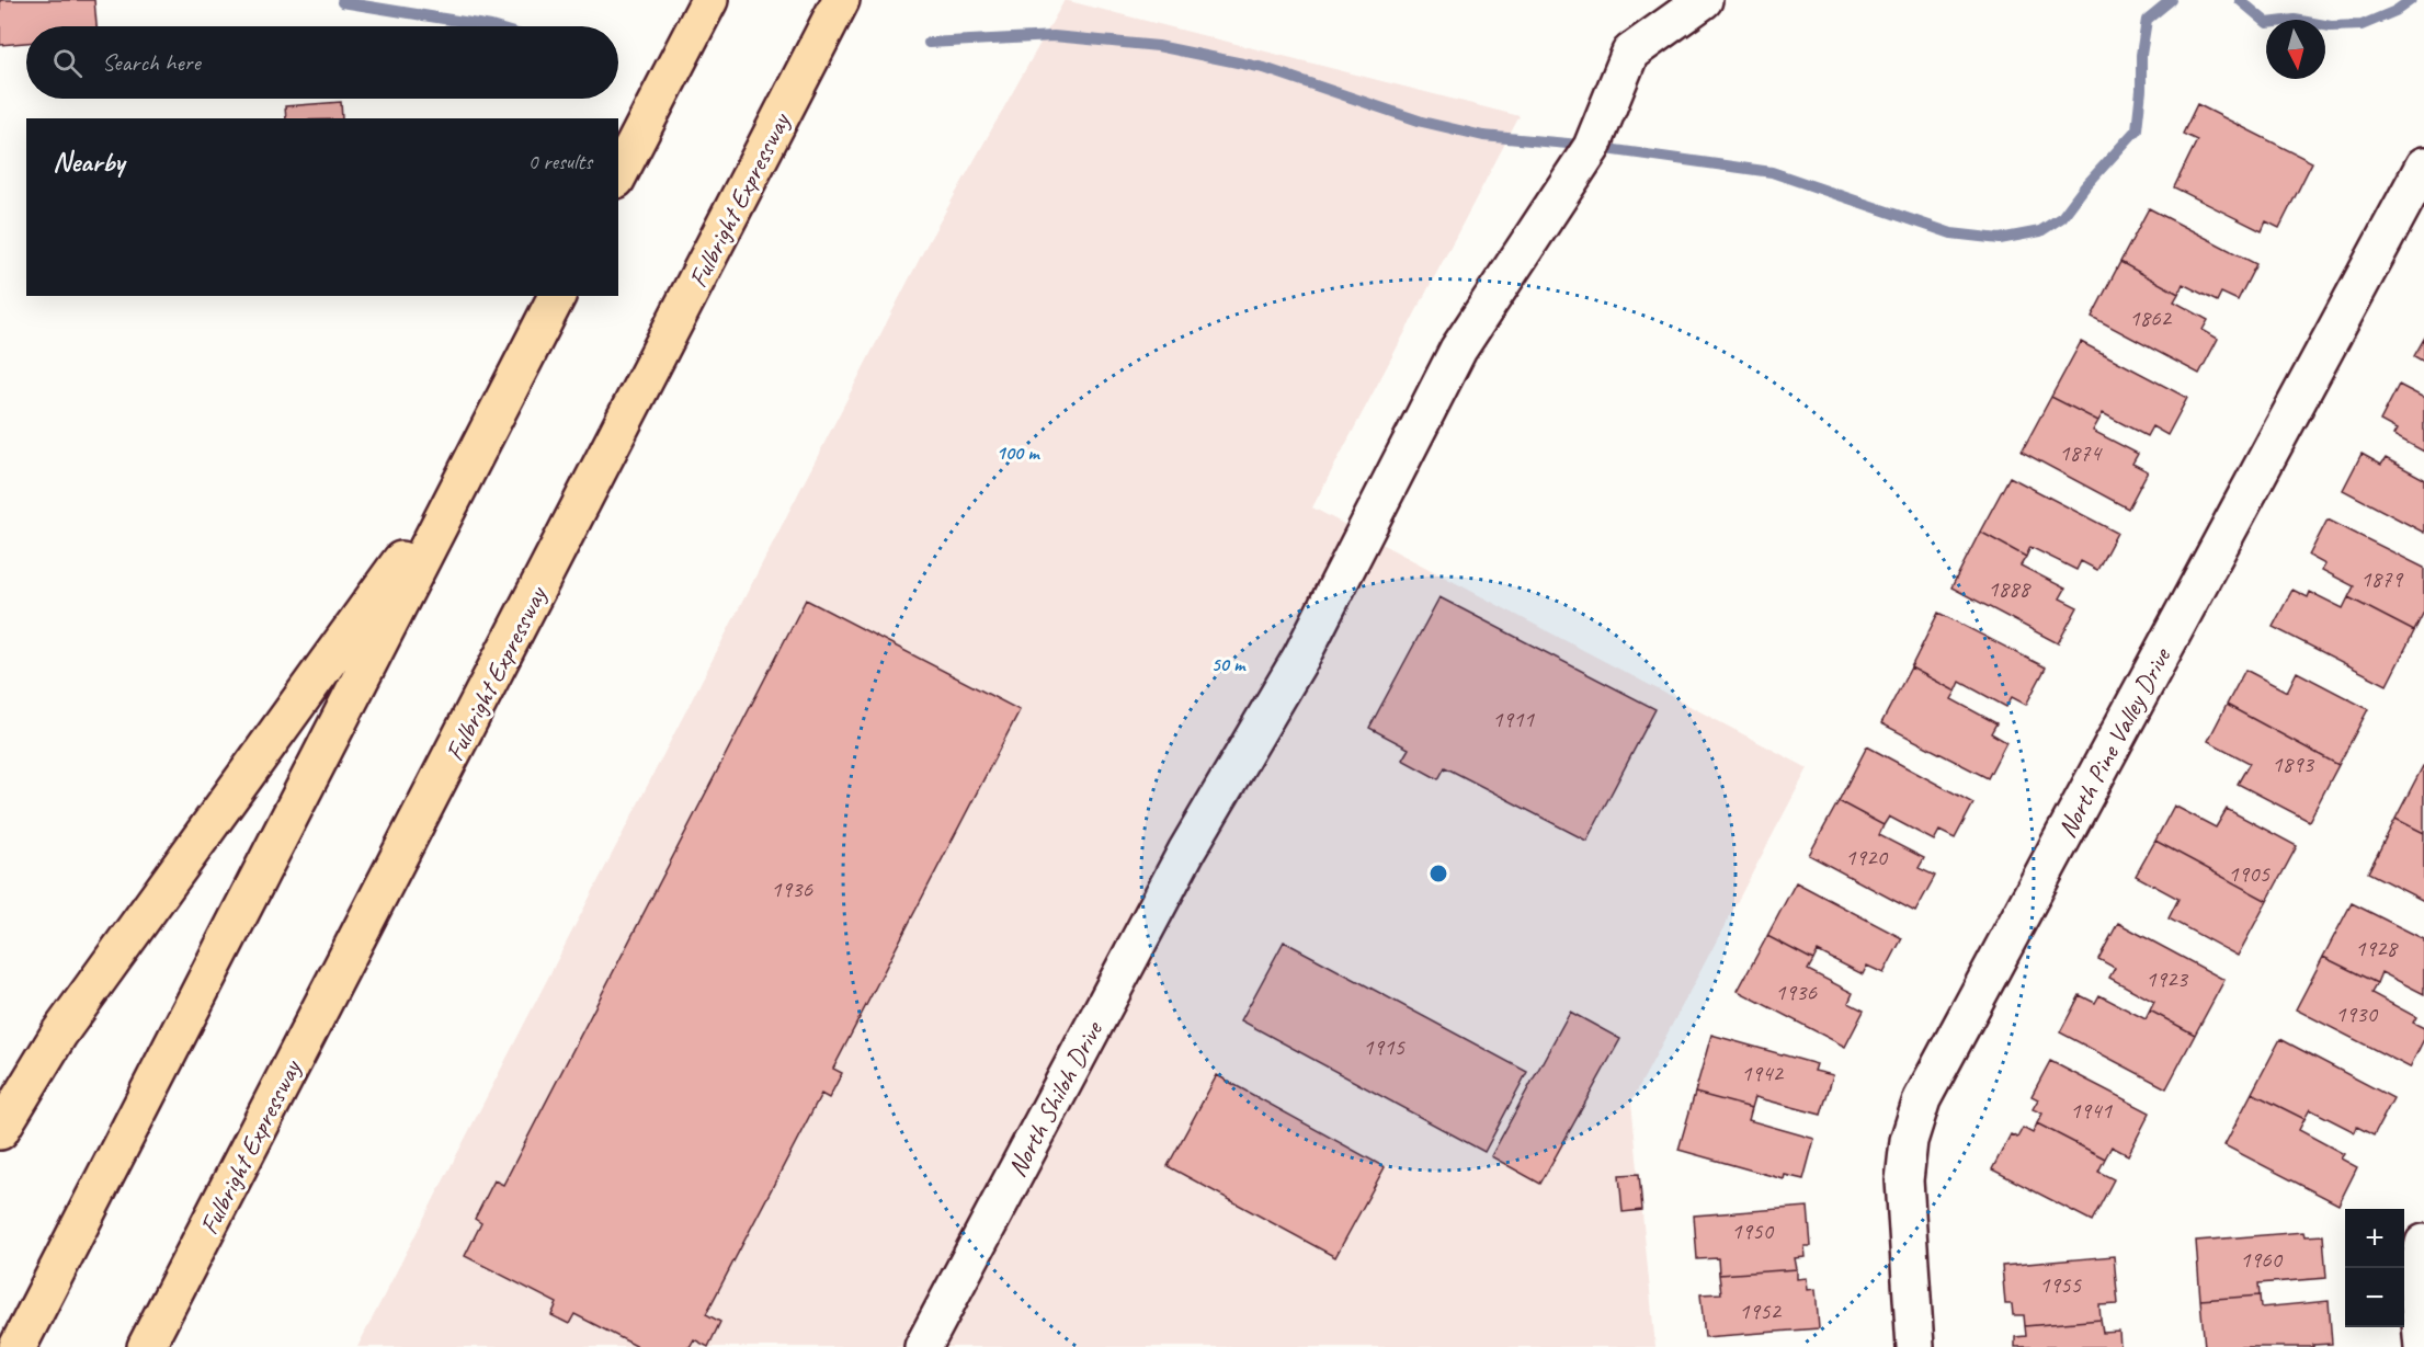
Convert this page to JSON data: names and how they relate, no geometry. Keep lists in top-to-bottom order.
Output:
{
  "streets": {
    "highway": ["Fulbright Expressway"],
    "street": ["North Pine Valley Drive", "North Shiloh Drive"]
  },
  "house_numbers": [
    "1862",
    "1874",
    "1879",
    "1888",
    "1911",
    "1893",
    "1920",
    "1905",
    "1936",
    "1928",
    "1923",
    "1936",
    "1930",
    "1915",
    "1942",
    "1941",
    "1950",
    "1960",
    "1955",
    "1952"
  ],
  "north": "bottom",
  "page": {
    "search": "Search here",
    "heading": ["Nearby", "0 results"],
    "map_buttons": ["+", "−"]
  },
  "rings": ["100 m", "50 m"]
}
